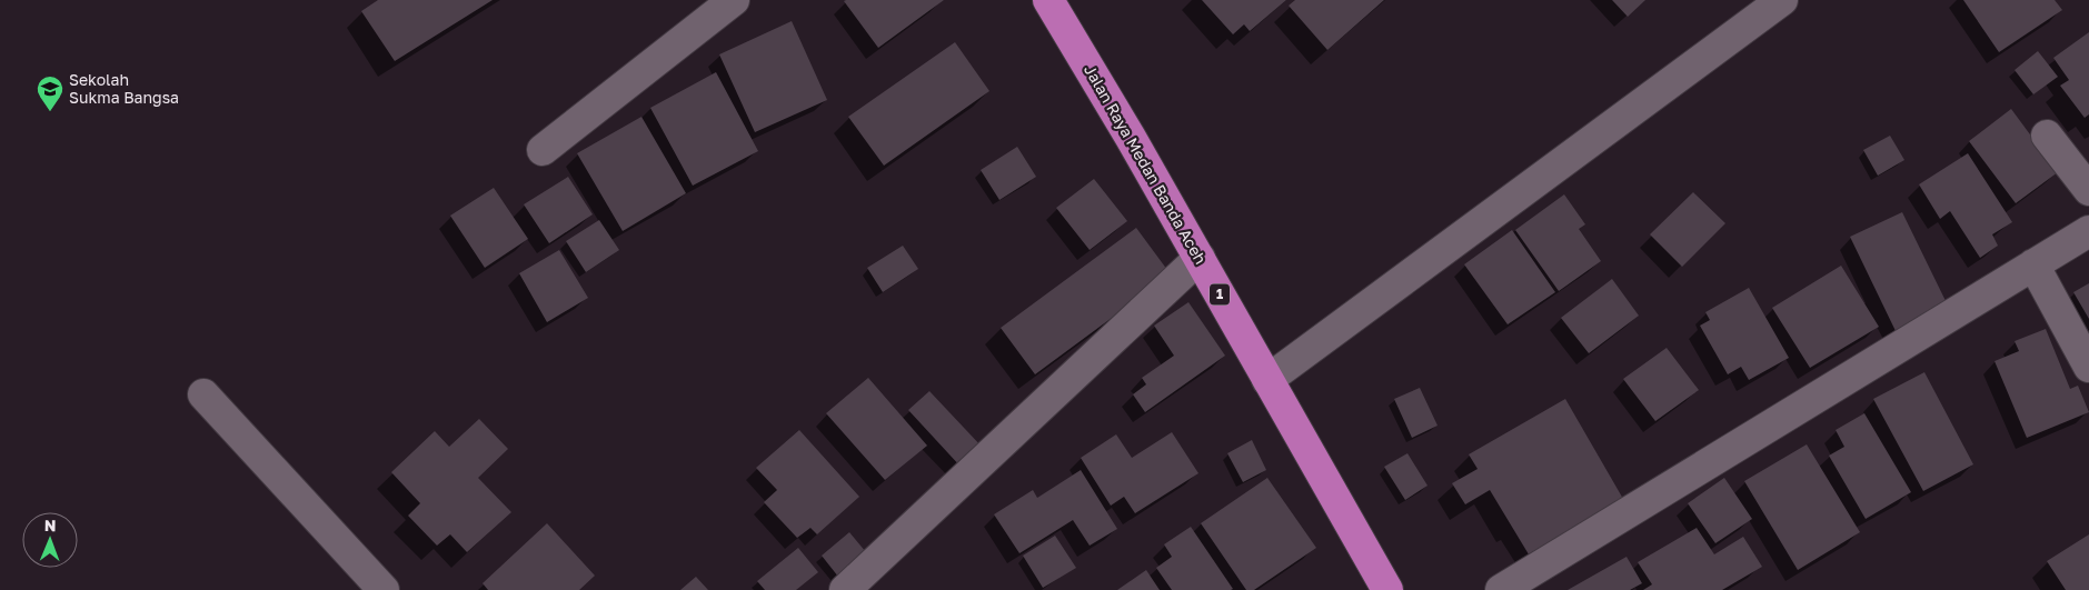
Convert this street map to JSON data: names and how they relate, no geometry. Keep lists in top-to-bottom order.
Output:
{
  "streets": {
    "highway": ["Jalan Raya Medan Banda Aceh", "1"]
  },
  "places": {
    "school or university": ["Sekolah Sukma Bangsa"]
  },
  "north": "top"
}
